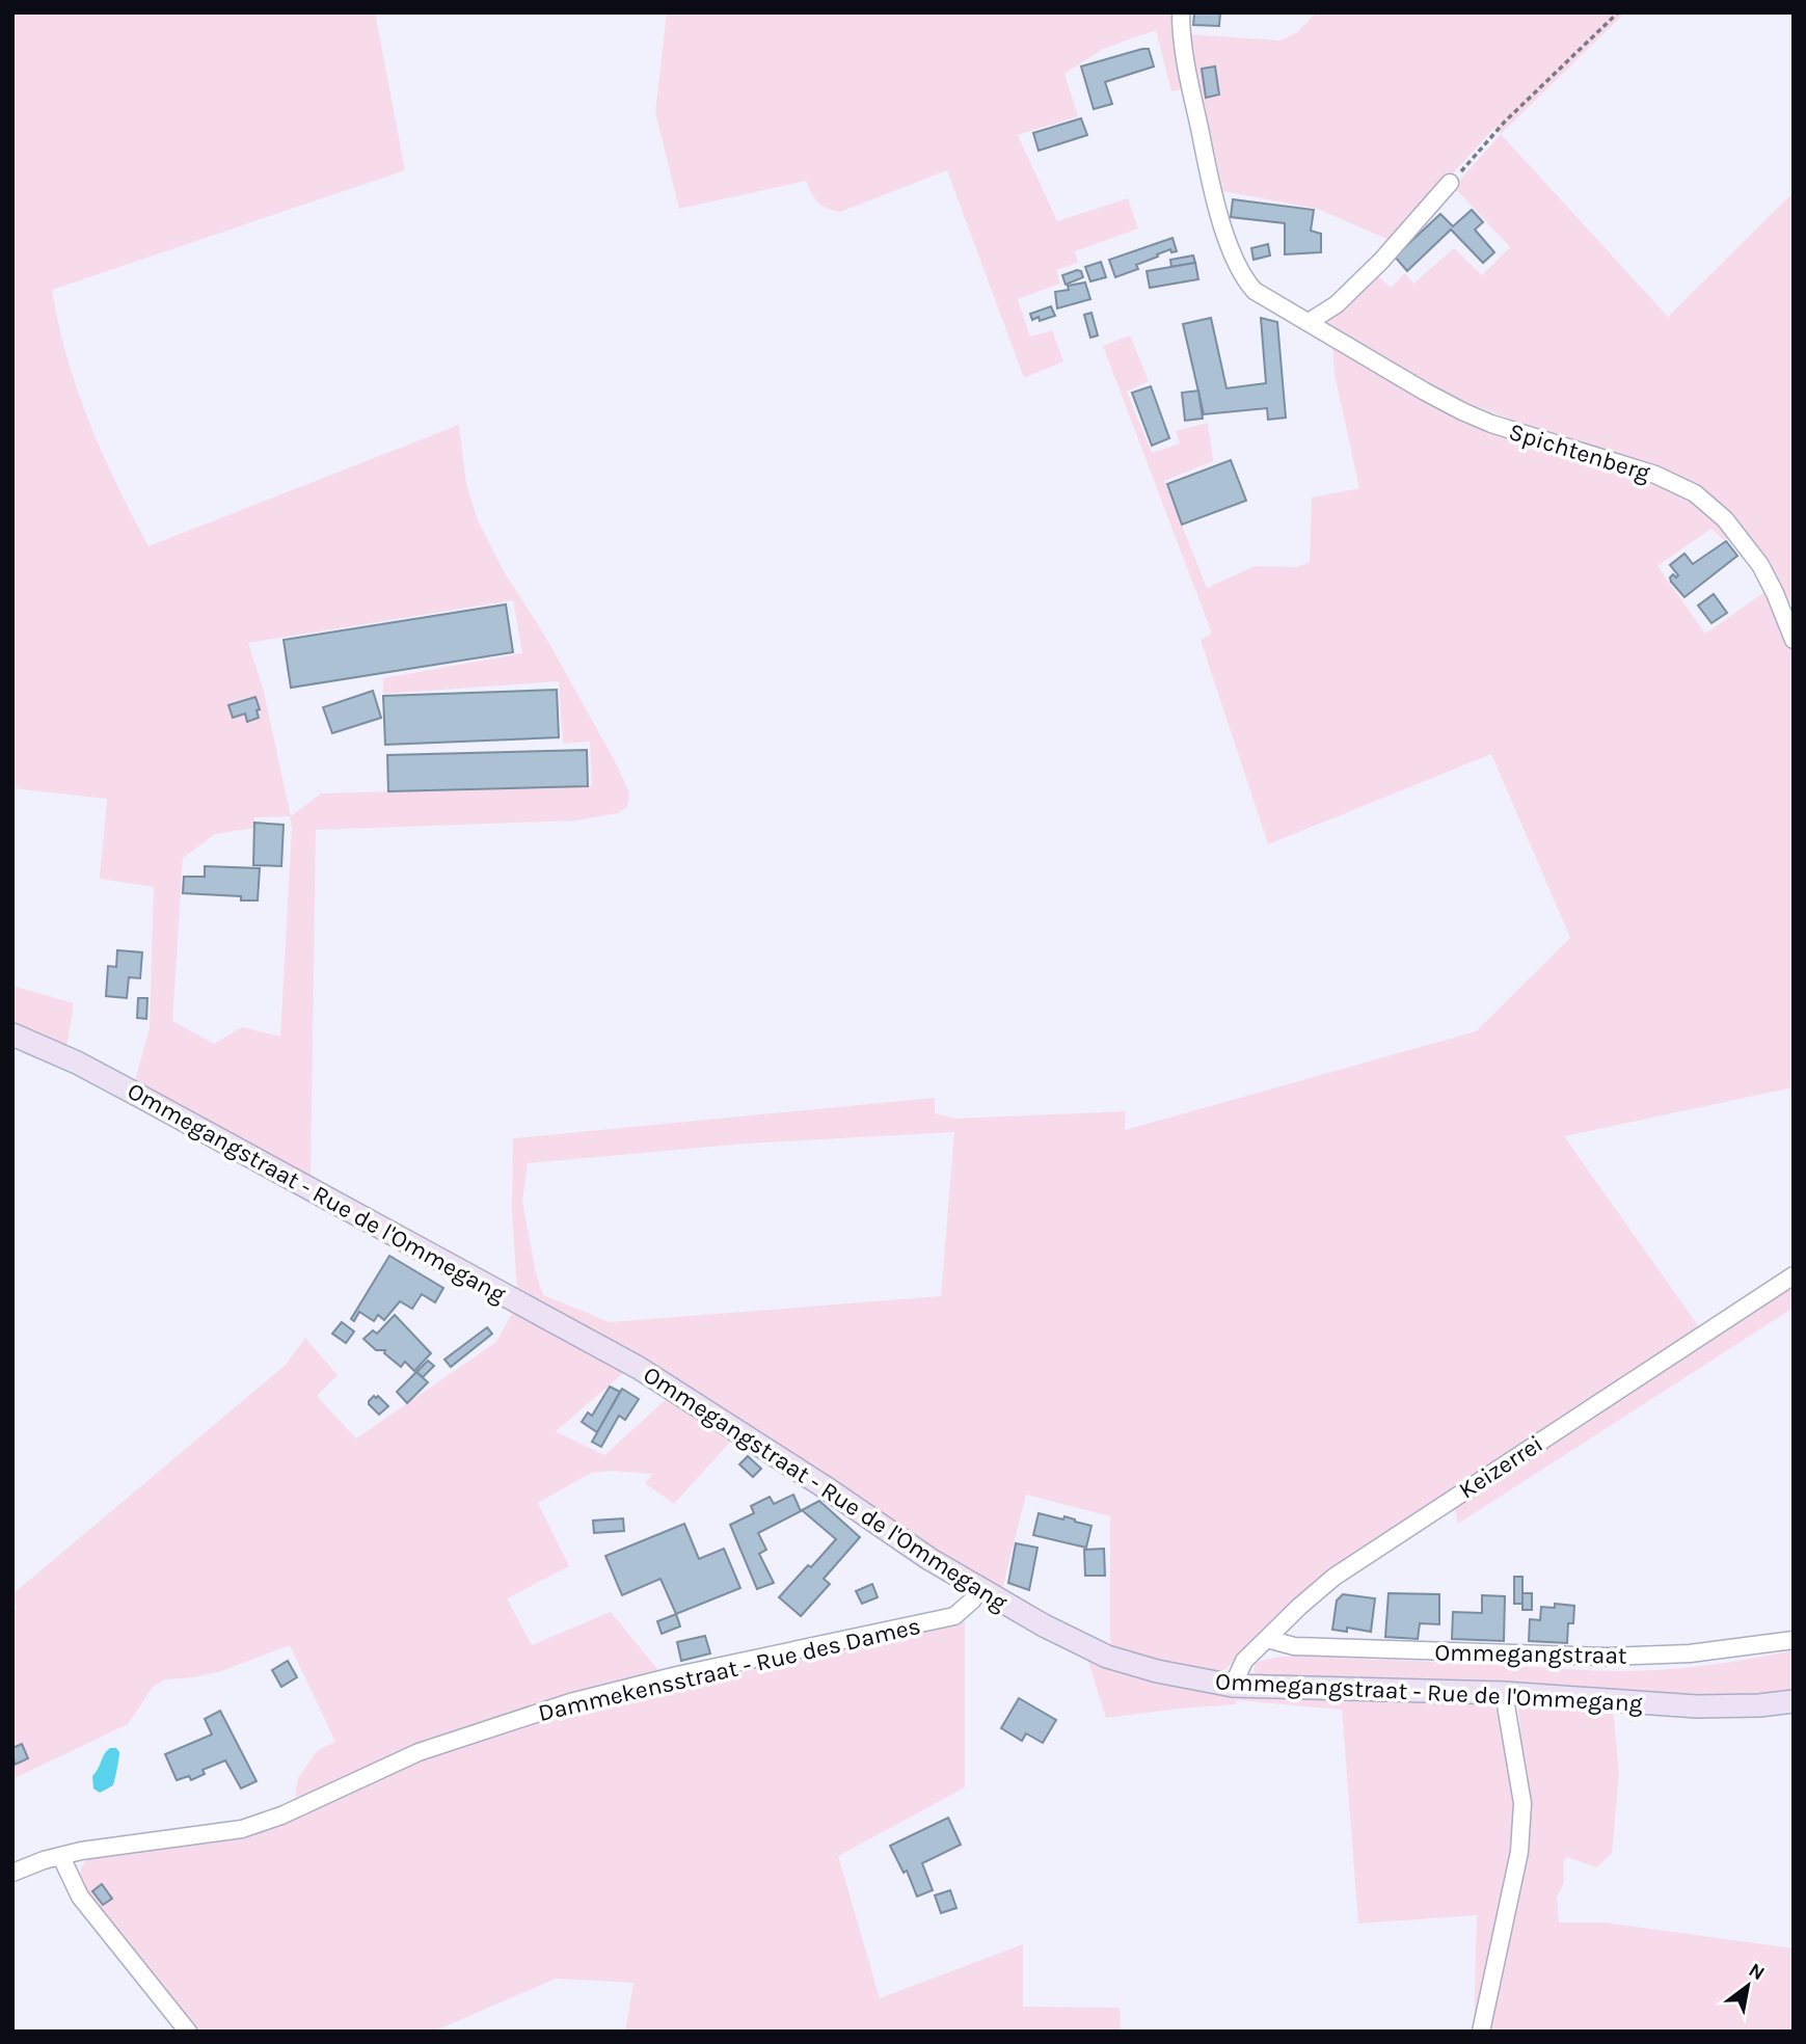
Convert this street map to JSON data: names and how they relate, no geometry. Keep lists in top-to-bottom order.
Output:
{
  "streets": {
    "main road": ["Ommegangstraat - Rue de l'Ommegang"],
    "street": [
      "Spichtenberg",
      "Keizerrei",
      "Ommegangstraat",
      "Dammekensstraat - Rue des Dames"
    ]
  },
  "crossings": [
    ["Ommegangstraat - Rue de l'Ommegang", "Keizerrei"],
    ["Ommegangstraat - Rue de l'Ommegang", "Dammekensstraat - Rue des Dames"],
    ["Keizerrei", "Ommegangstraat"]
  ],
  "north": "top right"
}
